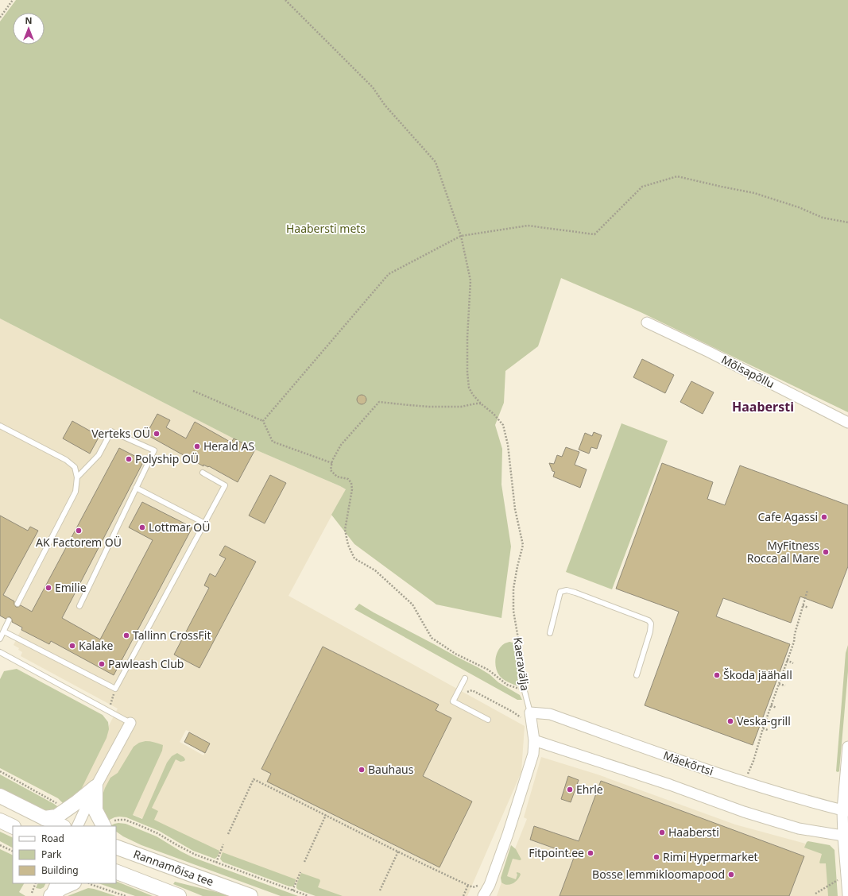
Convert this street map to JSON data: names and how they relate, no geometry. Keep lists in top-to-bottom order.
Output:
{
  "streets": {
    "main road": ["Rannamõisa tee"],
    "street": ["Mõisapõllu", "Kaeravälja", "Mäekõrtsi"]
  },
  "crossings": [
    ["Kaeravälja", "Mäekõrtsi"]
  ],
  "districts": ["Haabersti"],
  "parks": ["Haabersti mets"],
  "places": [
    "Verteks OÜ",
    "Herald AS",
    "Polyship OÜ",
    "Cafe Agassi",
    "Lottmar OÜ",
    "AK Factorem OÜ",
    "MyFitness Rocca al Mare",
    "Emilie",
    "Tallinn CrossFit",
    "Kalake",
    "Pawleash Club",
    "Škoda jäähall",
    "Veska-grill",
    "Bauhaus",
    "Ehrle",
    "Haabersti",
    "Fitpoint.ee",
    "Rimi Hypermarket",
    "Bosse lemmikloomapood"
  ],
  "legend": ["Road", "Park", "Building"],
  "north": "top"
}
